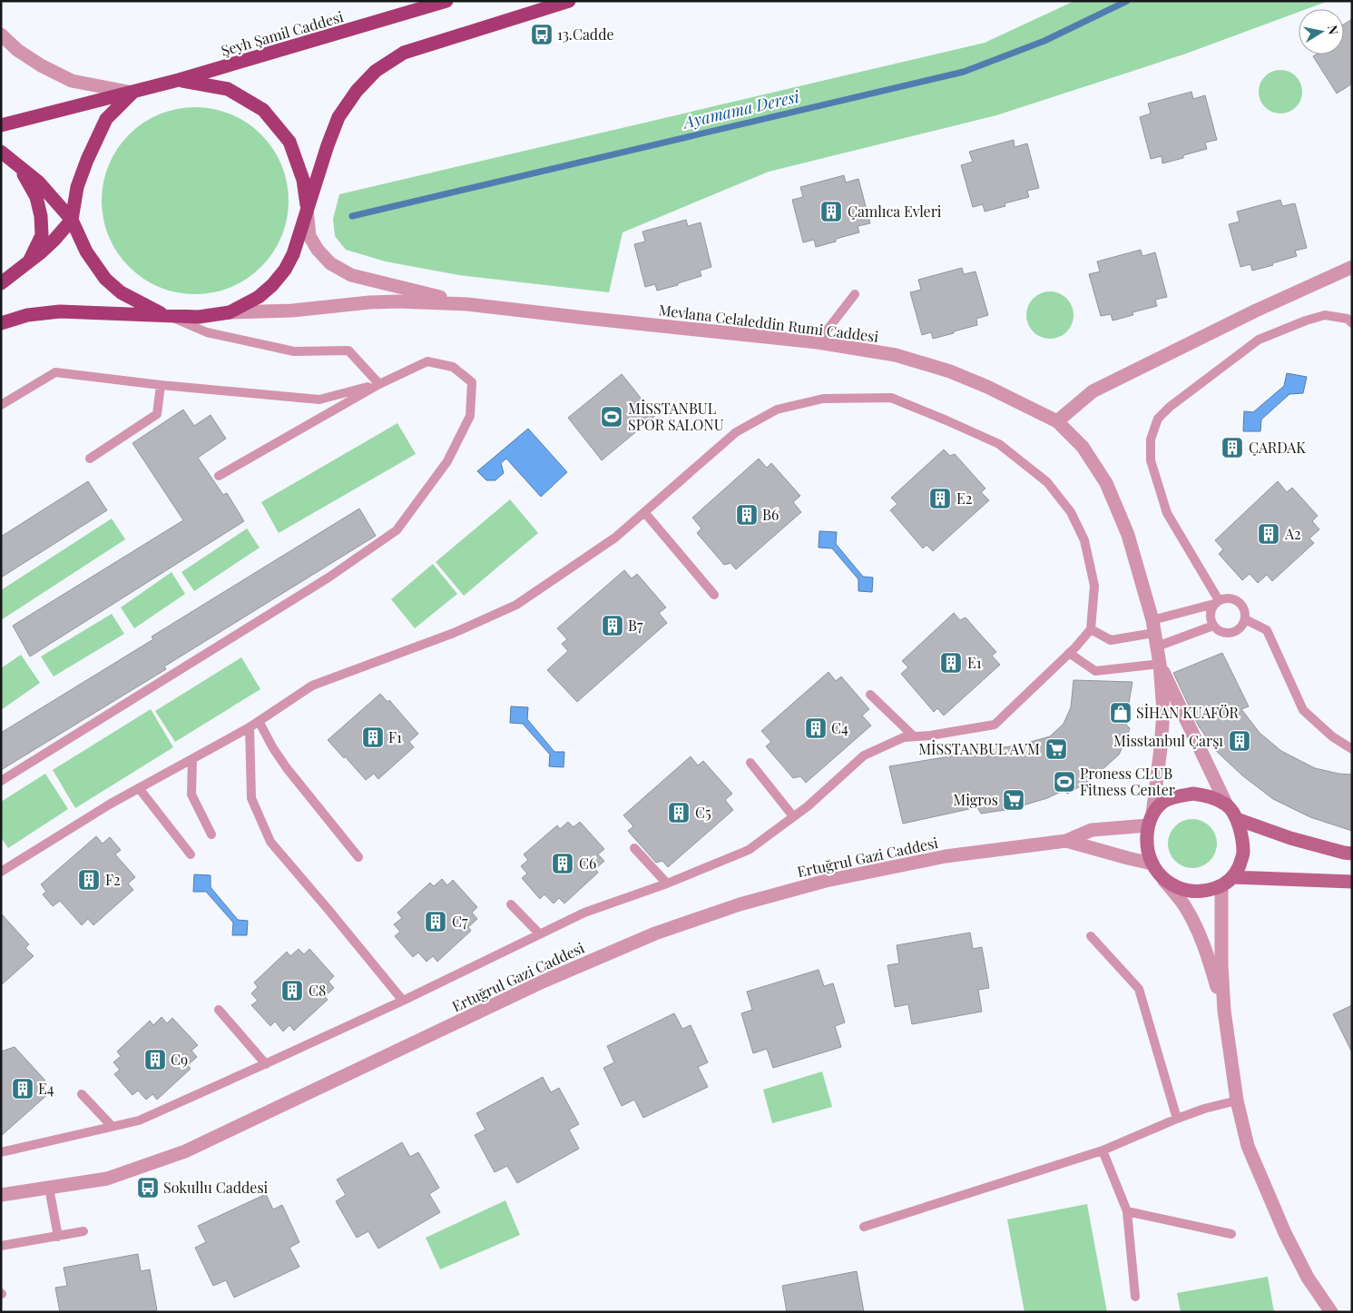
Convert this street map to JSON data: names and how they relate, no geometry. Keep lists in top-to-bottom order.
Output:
{
  "streets": {
    "main road": ["Şeyh Şamil Caddesi"],
    "street": ["Mevlana Celaleddin Rumi Caddesi", "Ertuğrul Gazi Caddesi"]
  },
  "water": ["Ayamama Deresi"],
  "places": {
    "bus stop": ["13.Cadde", "Sokullu Caddesi"],
    "building": [
      "Çamlıca Evleri",
      "ÇARDAK",
      "E2",
      "B6",
      "A2",
      "B7",
      "E1",
      "C4",
      "F1",
      "Misstanbul Çarşı",
      "C5",
      "C6",
      "F2",
      "C7",
      "C8",
      "C9",
      "E4"
    ],
    "sports": ["MİSSTANBUL SPOR SALONU", "Proness CLUB Fitness Center"],
    "shop": ["SİHAN KUAFÖR"],
    "supermarket": ["MİSSTANBUL AVM", "Migros"]
  },
  "north": "right"
}
